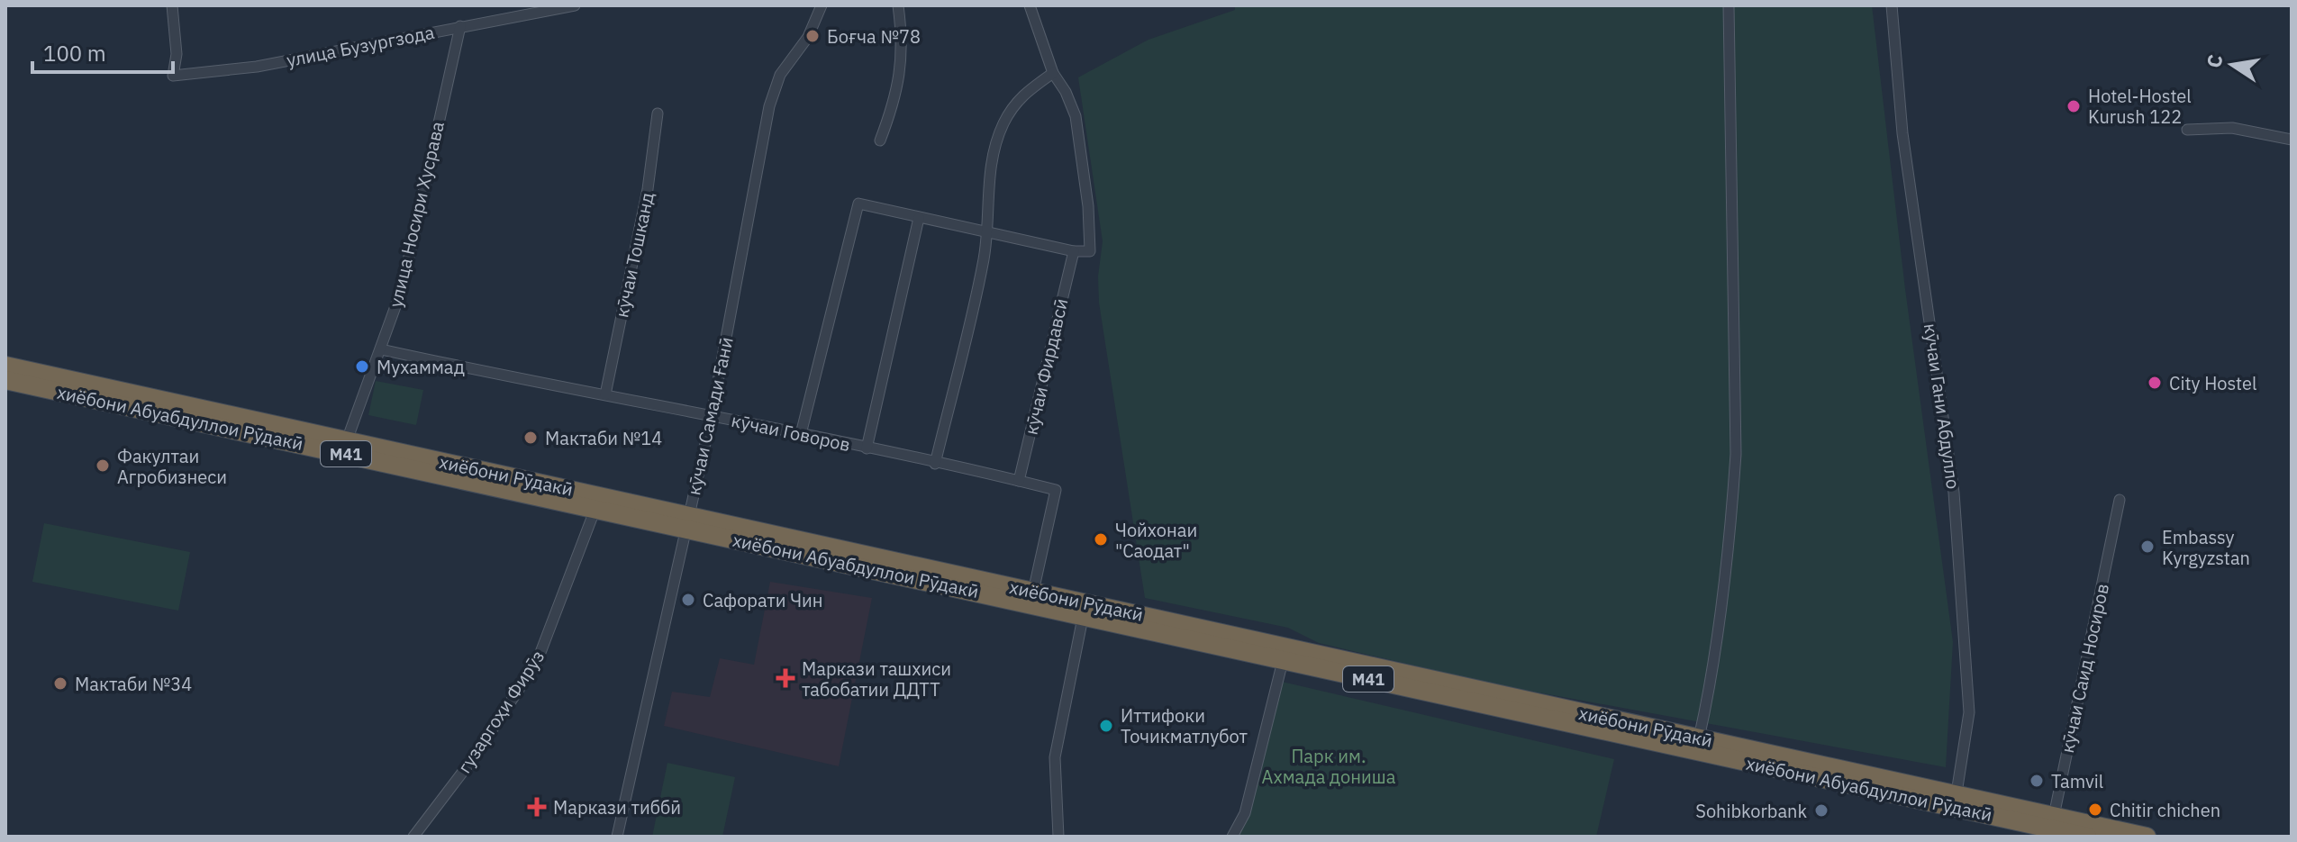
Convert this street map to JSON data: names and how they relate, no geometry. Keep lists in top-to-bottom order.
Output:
{
  "streets": {
    "highway": ["хиёбони Абуабдуллои Рӯдакӣ", "M41", "хиёбони Рӯдакӣ"],
    "street": [
      "улица Бузургзода",
      "улица Носири Хусрава",
      "кӯчаи Тошканд",
      "кӯчаи Фирдавсӣ",
      "кӯчаи Гани Абдулло",
      "кӯчаи Самади Ғанӣ",
      "кӯчаи Говоров",
      "кӯчаи Саид Носиров",
      "гузаргоҳи Фирӯз"
    ]
  },
  "crossings": [
    ["улица Бузургзода", "улица Носири Хусрава"],
    ["улица Носири Хусрава", "кӯчаи Говоров"],
    ["улица Носири Хусрава", "хиёбони Рӯдакӣ"],
    ["кӯчаи Тошканд", "кӯчаи Говоров"],
    ["кӯчаи Фирдавсӣ", "кӯчаи Говоров"],
    ["кӯчаи Гани Абдулло", "хиёбони Рӯдакӣ"],
    ["кӯчаи Самади Ғанӣ", "хиёбони Абуабдуллои Рӯдакӣ"],
    ["кӯчаи Самади Ғанӣ", "кӯчаи Говоров"],
    ["хиёбони Абуабдуллои Рӯдакӣ", "хиёбони Рӯдакӣ"],
    ["хиёбони Абуабдуллои Рӯдакӣ", "гузаргоҳи Фирӯз"],
    ["кӯчаи Говоров", "хиёбони Рӯдакӣ"],
    ["хиёбони Рӯдакӣ", "кӯчаи Саид Носиров"],
    ["хиёбони Рӯдакӣ", "гузаргоҳи Фирӯз"]
  ],
  "parks": ["Парк им. Ахмада дониша"],
  "places": {
    "other": [
      "Боғча №78",
      "Hotel-Hostel Kurush 122",
      "Мухаммад",
      "City Hostel",
      "Мактаби №14",
      "Факултаи Агробизнеси",
      "Чойхонаи \"Саодат\"",
      "Embassy Kyrgyzstan",
      "Сафорати Чин",
      "Мактаби №34",
      "Иттифоки Точикматлубот",
      "Tamvil",
      "Chitir chichen",
      "Sohibkorbank"
    ],
    "health": ["Маркази ташхиси табобатии ДДТТ", "Маркази тиббӣ"]
  },
  "scale_bar": "100 m",
  "north": "left"
}
